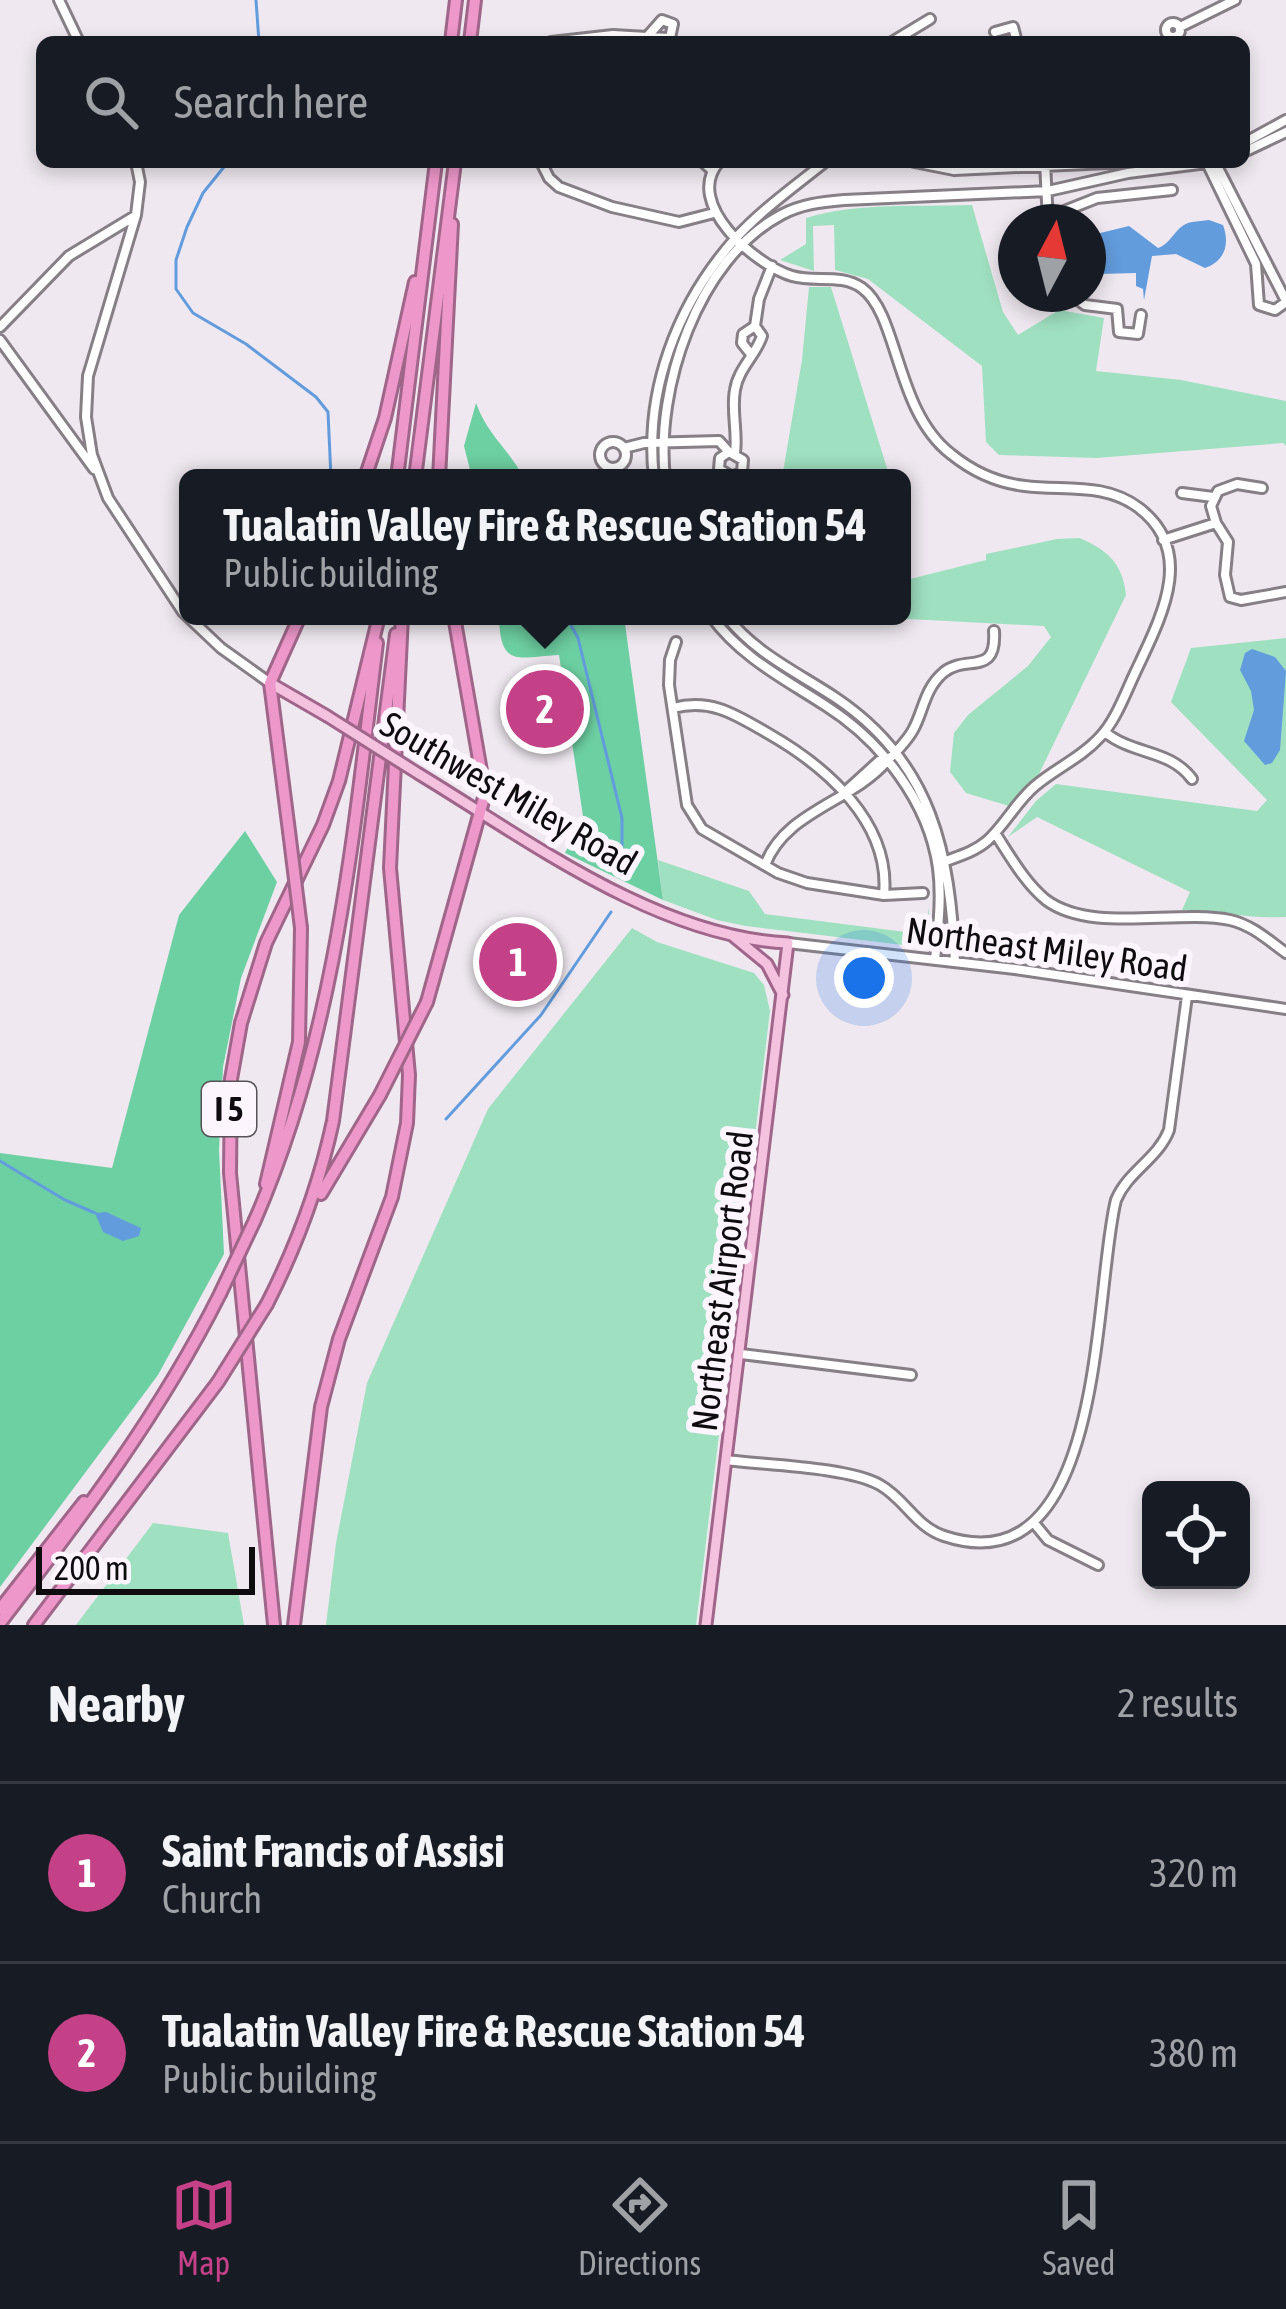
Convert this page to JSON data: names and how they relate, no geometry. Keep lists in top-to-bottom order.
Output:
{
  "streets": {
    "highway": ["I 5"],
    "main road": ["Southwest Miley Road", "Northeast Miley Road", "Northeast Airport Road"]
  },
  "crossings": [
    ["Southwest Miley Road", "Northeast Miley Road"],
    ["Southwest Miley Road", "I 5"],
    ["Northeast Miley Road", "Northeast Airport Road"]
  ],
  "scale_bar": "200 m",
  "north": "top",
  "page": {
    "search": "Search here",
    "popup": ["Tualatin Valley Fire & Rescue Station 54", "Public building"],
    "pins": ["2", "1"],
    "scale": "200 m",
    "heading": ["Nearby", "2 results"],
    "list": [
      {
        "mark": "1",
        "name": "Saint Francis of Assisi",
        "note": "Church",
        "value": "320 m"
      },
      {
        "mark": "2",
        "name": "Tualatin Valley Fire & Rescue Station 54",
        "note": "Public building",
        "value": "380 m"
      }
    ],
    "nav": ["Map", "Directions", "Saved"]
  }
}
